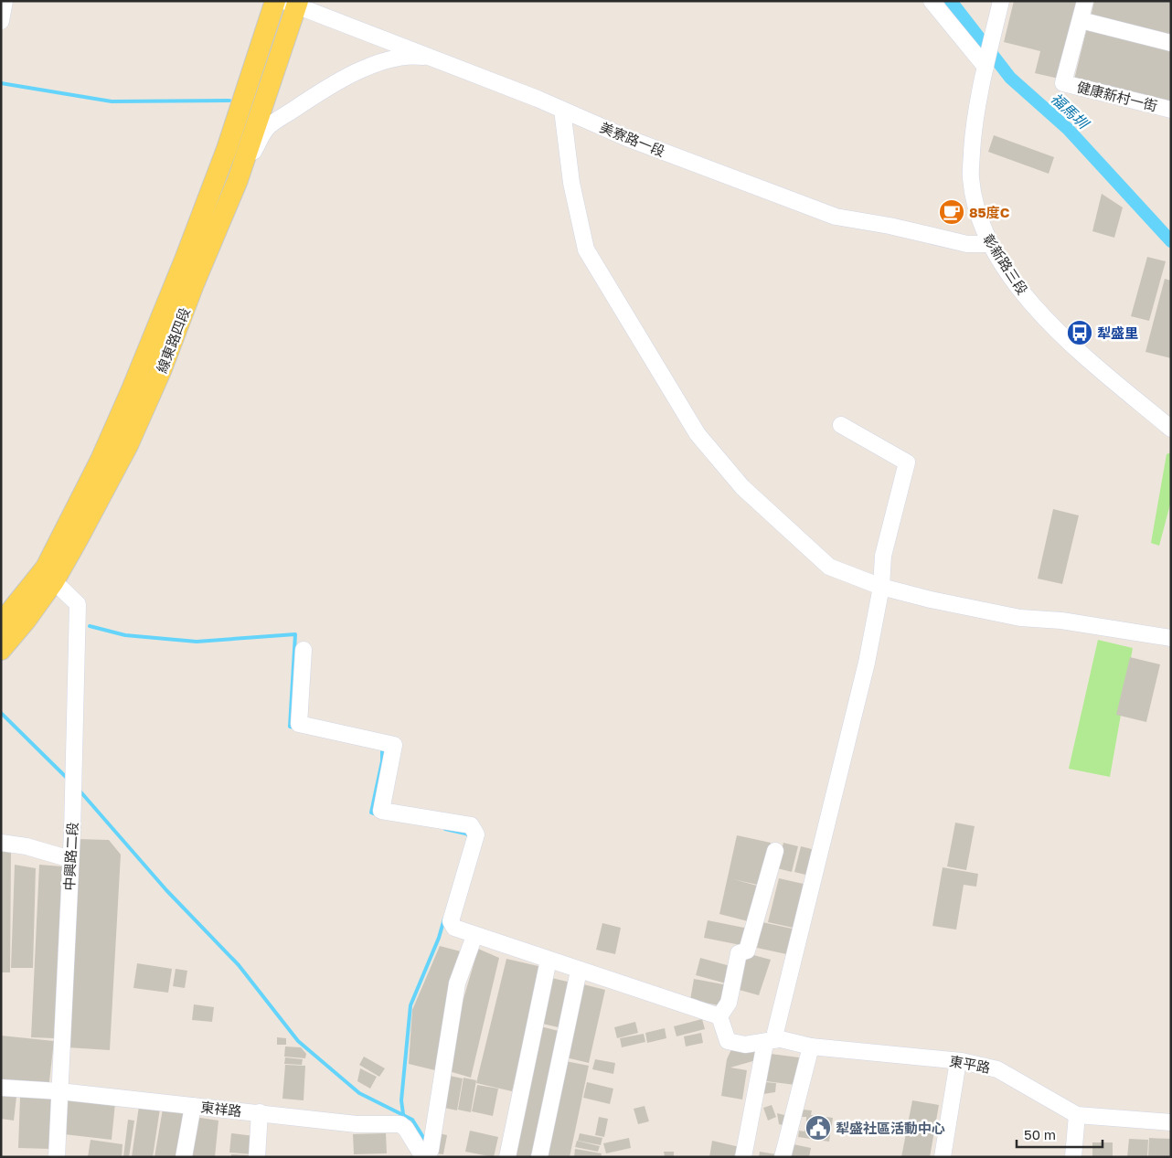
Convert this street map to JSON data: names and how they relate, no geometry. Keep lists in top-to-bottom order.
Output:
{
  "streets": {
    "main road": ["線東路四段"],
    "street": [
      "健康新村一街",
      "美寮路一段",
      "彰新路三段",
      "中興路二段",
      "東平路",
      "東祥路"
    ]
  },
  "crossings": [
    ["美寮路一段", "彰新路三段"],
    ["美寮路一段", "線東路四段"],
    ["線東路四段", "中興路二段"],
    ["中興路二段", "東祥路"]
  ],
  "water": ["福馬圳"],
  "places": {
    "cafe": ["85度C"],
    "bus stop": ["犁盛里"],
    "public building": ["犁盛社區活動中心"]
  },
  "scale_bar": "50 m"
}
